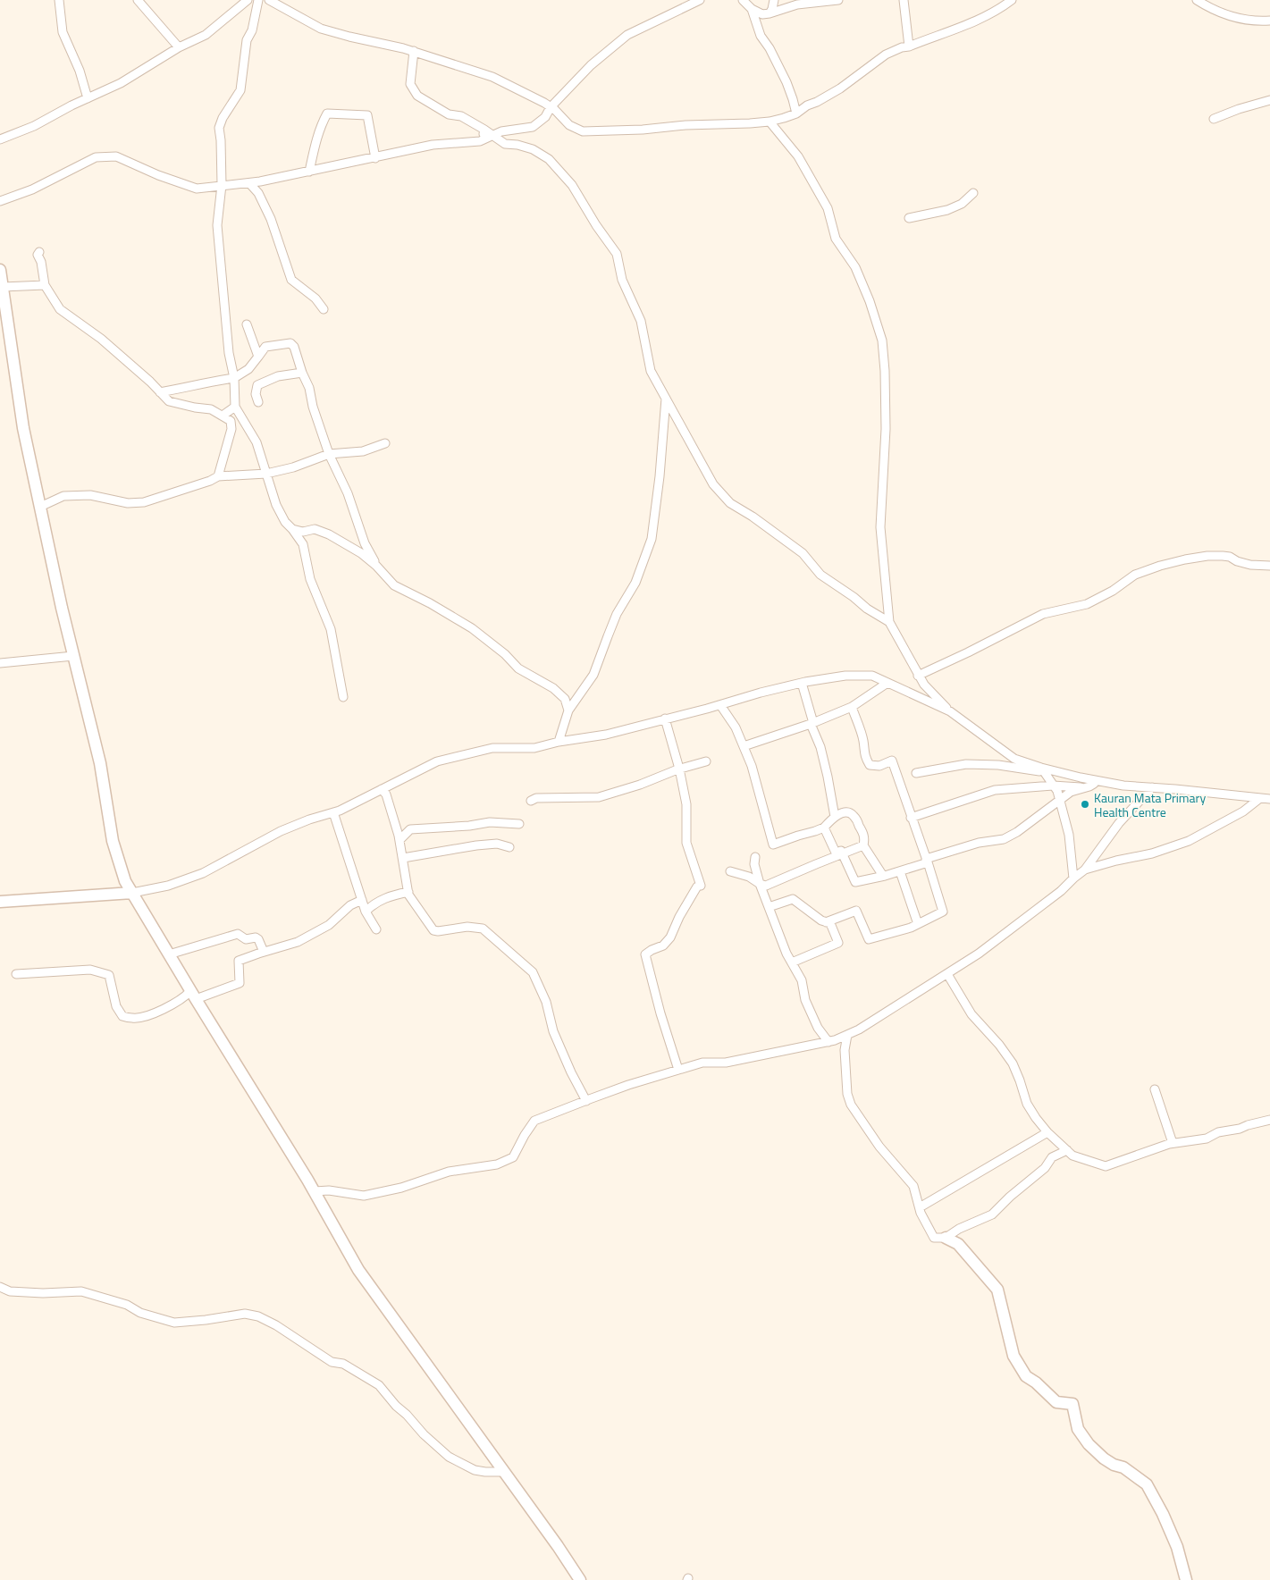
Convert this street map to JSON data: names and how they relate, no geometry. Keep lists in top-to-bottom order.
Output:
{
  "places": ["Kauran Mata Primary Health Centre"]
}
